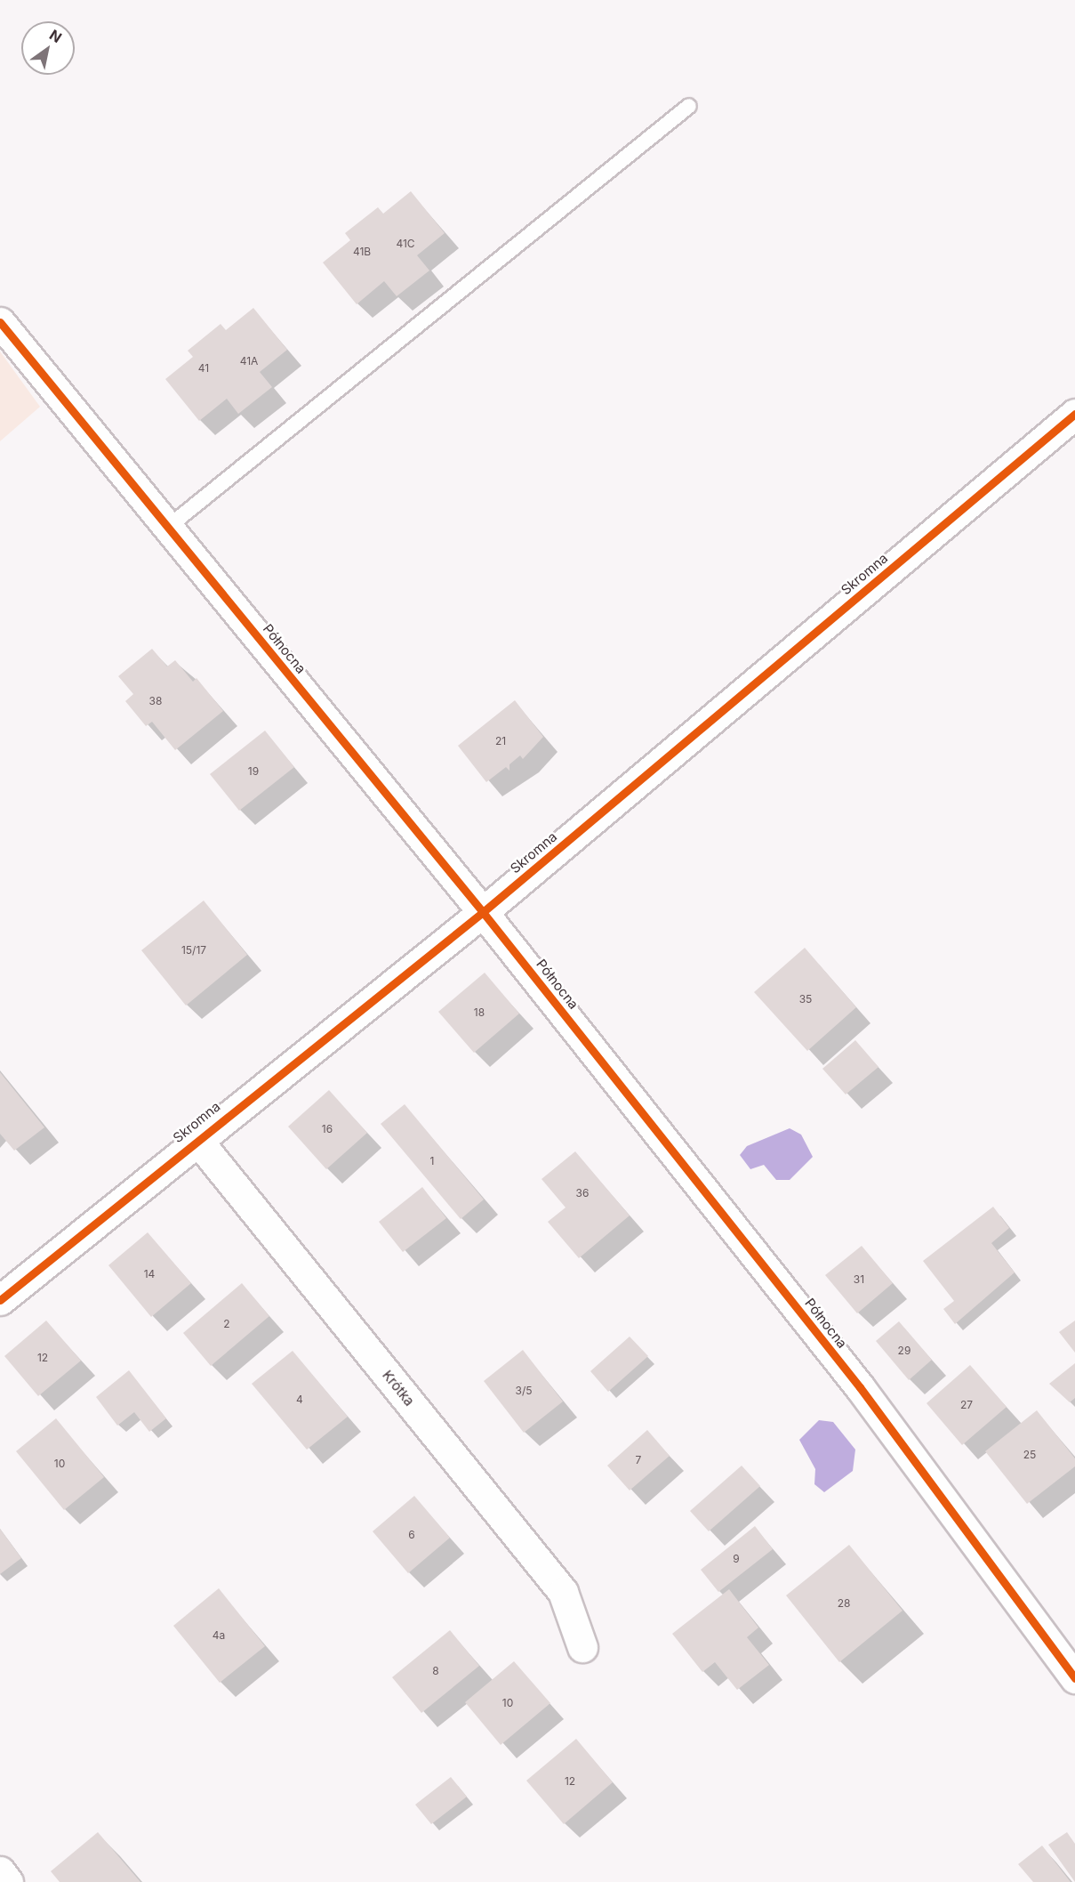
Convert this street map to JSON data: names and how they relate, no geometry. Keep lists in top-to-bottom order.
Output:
{
  "streets": {
    "street": ["Skromna", "Północna", "Krótka"]
  },
  "crossings": [
    ["Skromna", "Północna"],
    ["Skromna", "Krótka"]
  ],
  "house_numbers": [
    "41C",
    "41B",
    "41A",
    "41",
    "38",
    "21",
    "19",
    "15/17",
    "35",
    "18",
    "16",
    "1",
    "36",
    "14",
    "31",
    "2",
    "29",
    "12",
    "3/5",
    "4",
    "27",
    "25",
    "7",
    "10",
    "6",
    "9",
    "28",
    "4a",
    "8",
    "10",
    "12"
  ],
  "north": "top right"
}
